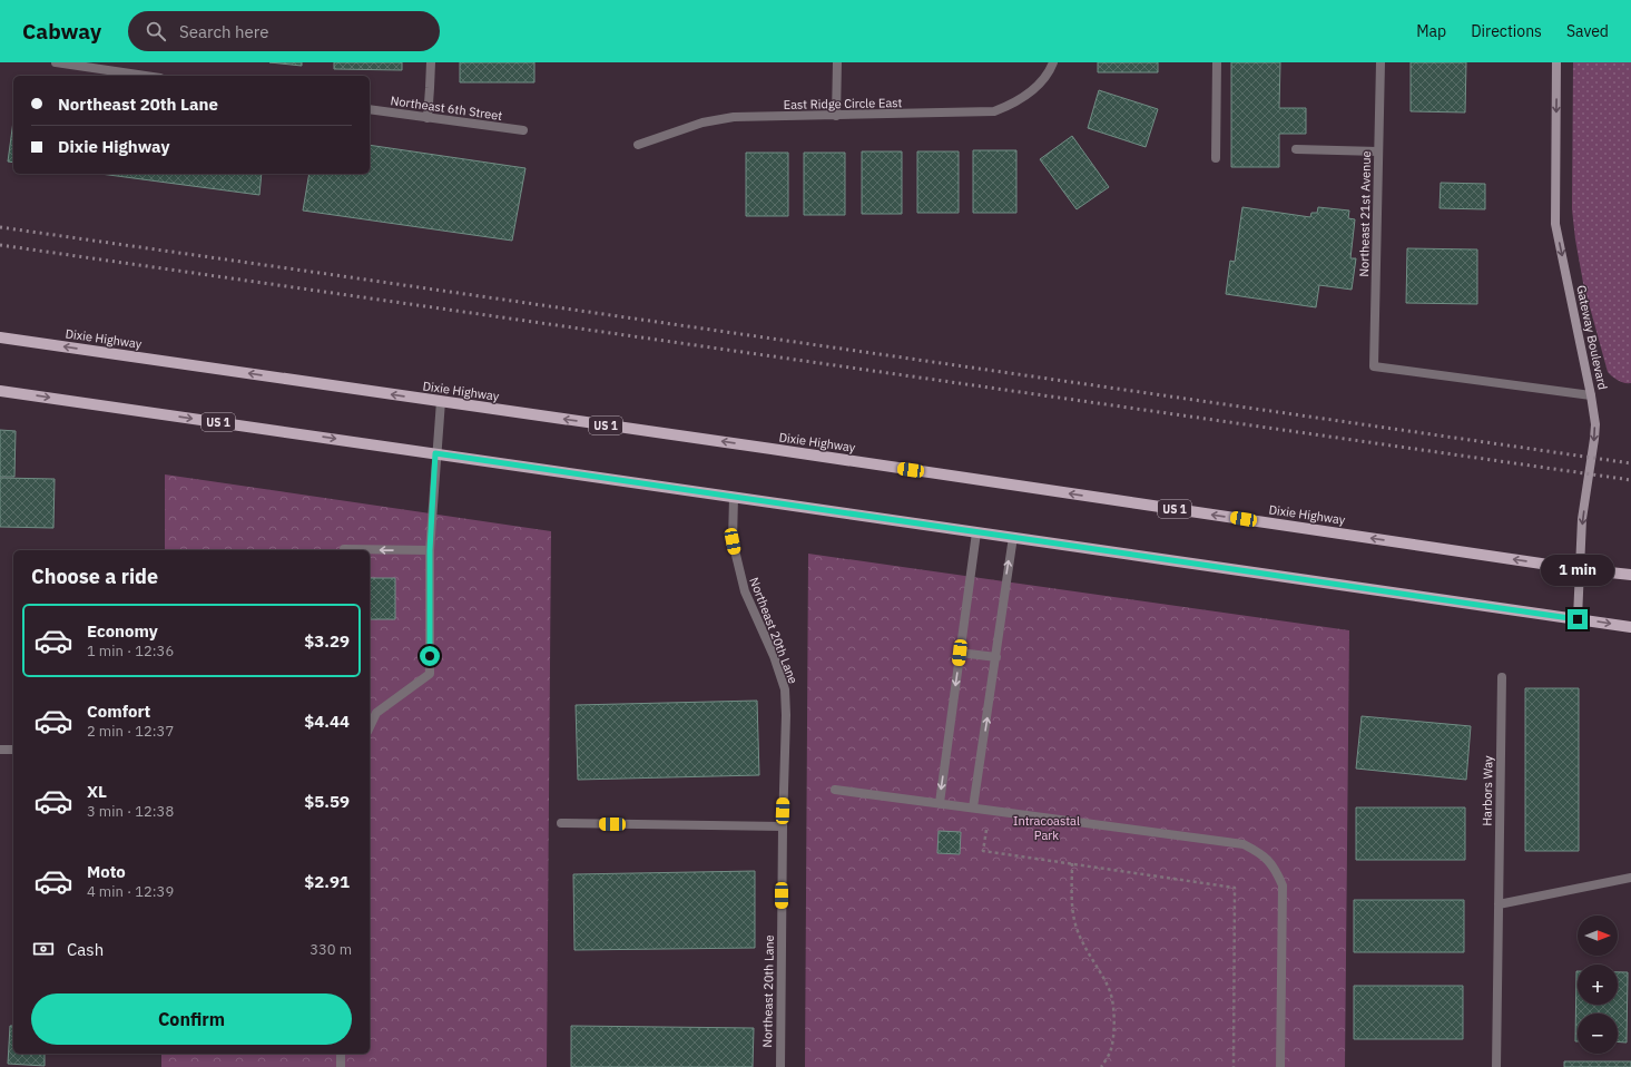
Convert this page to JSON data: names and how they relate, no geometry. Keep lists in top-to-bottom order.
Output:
{
  "streets": {
    "main road": ["Gateway Boulevard", "Dixie Highway", "US 1"],
    "street": [
      "East Ridge Circle East",
      "Northeast 6th Street",
      "Northeast 21st Avenue",
      "Northeast 20th Lane",
      "Harbors Way"
    ]
  },
  "crossings": [
    ["Northeast 21st Avenue", "Gateway Boulevard"],
    ["Gateway Boulevard", "Dixie Highway"],
    ["Gateway Boulevard", "US 1"],
    ["US 1", "Northeast 20th Lane"]
  ],
  "one_way": ["Gateway Boulevard"],
  "parks": ["Intracoastal Park"],
  "north": "right",
  "page": {
    "header": "Cabway",
    "search": "Search here",
    "nav": ["Map", "Directions", "Saved"],
    "banner": ["Northeast 20th Lane", "Dixie Highway"],
    "heading": "Choose a ride",
    "bubble": "1 min",
    "list": [
      {
        "name": "Economy",
        "note": "1 min · 12:36",
        "value": "$3.29"
      },
      {
        "name": "Comfort",
        "note": "2 min · 12:37",
        "value": "$4.44"
      },
      {
        "name": "XL",
        "note": "3 min · 12:38",
        "value": "$5.59"
      },
      {
        "name": "Moto",
        "note": "4 min · 12:39",
        "value": "$2.91"
      }
    ],
    "map_buttons": ["+", "−"],
    "pay": ["Cash", "330 m"],
    "buttons": "Confirm"
  }
}
